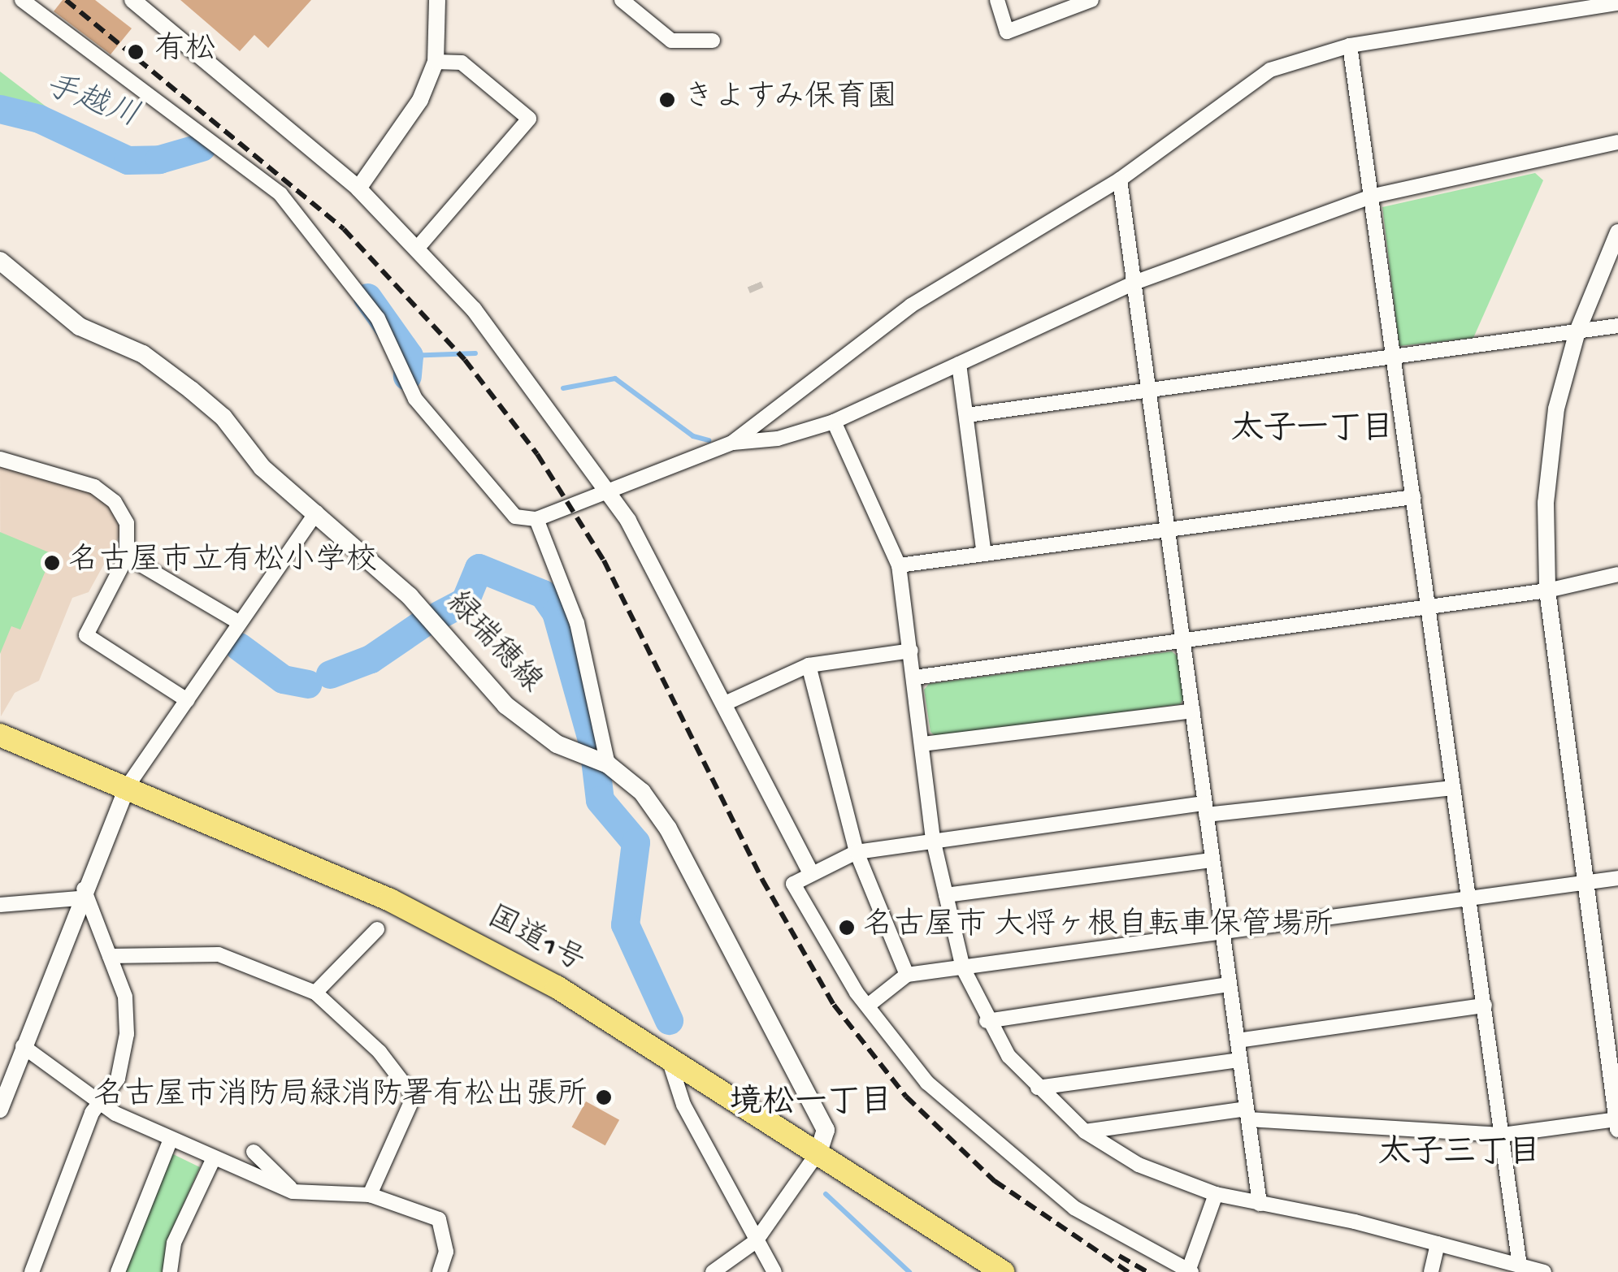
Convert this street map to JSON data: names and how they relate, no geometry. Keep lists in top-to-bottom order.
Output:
{
  "streets": {
    "highway": ["国道1号"],
    "main road": ["緑瑞穂線"]
  },
  "crossings": [
    ["緑瑞穂線", "国道1号"]
  ],
  "districts": ["太子一丁目", "境松一丁目", "太子三丁目"],
  "water": ["手越川"],
  "places": [
    "有松",
    "きよすみ保育園",
    "名古屋市立有松小学校",
    "名古屋市 大将ヶ根自転車保管場所",
    "名古屋市消防局緑消防署有松出張所"
  ]
}
